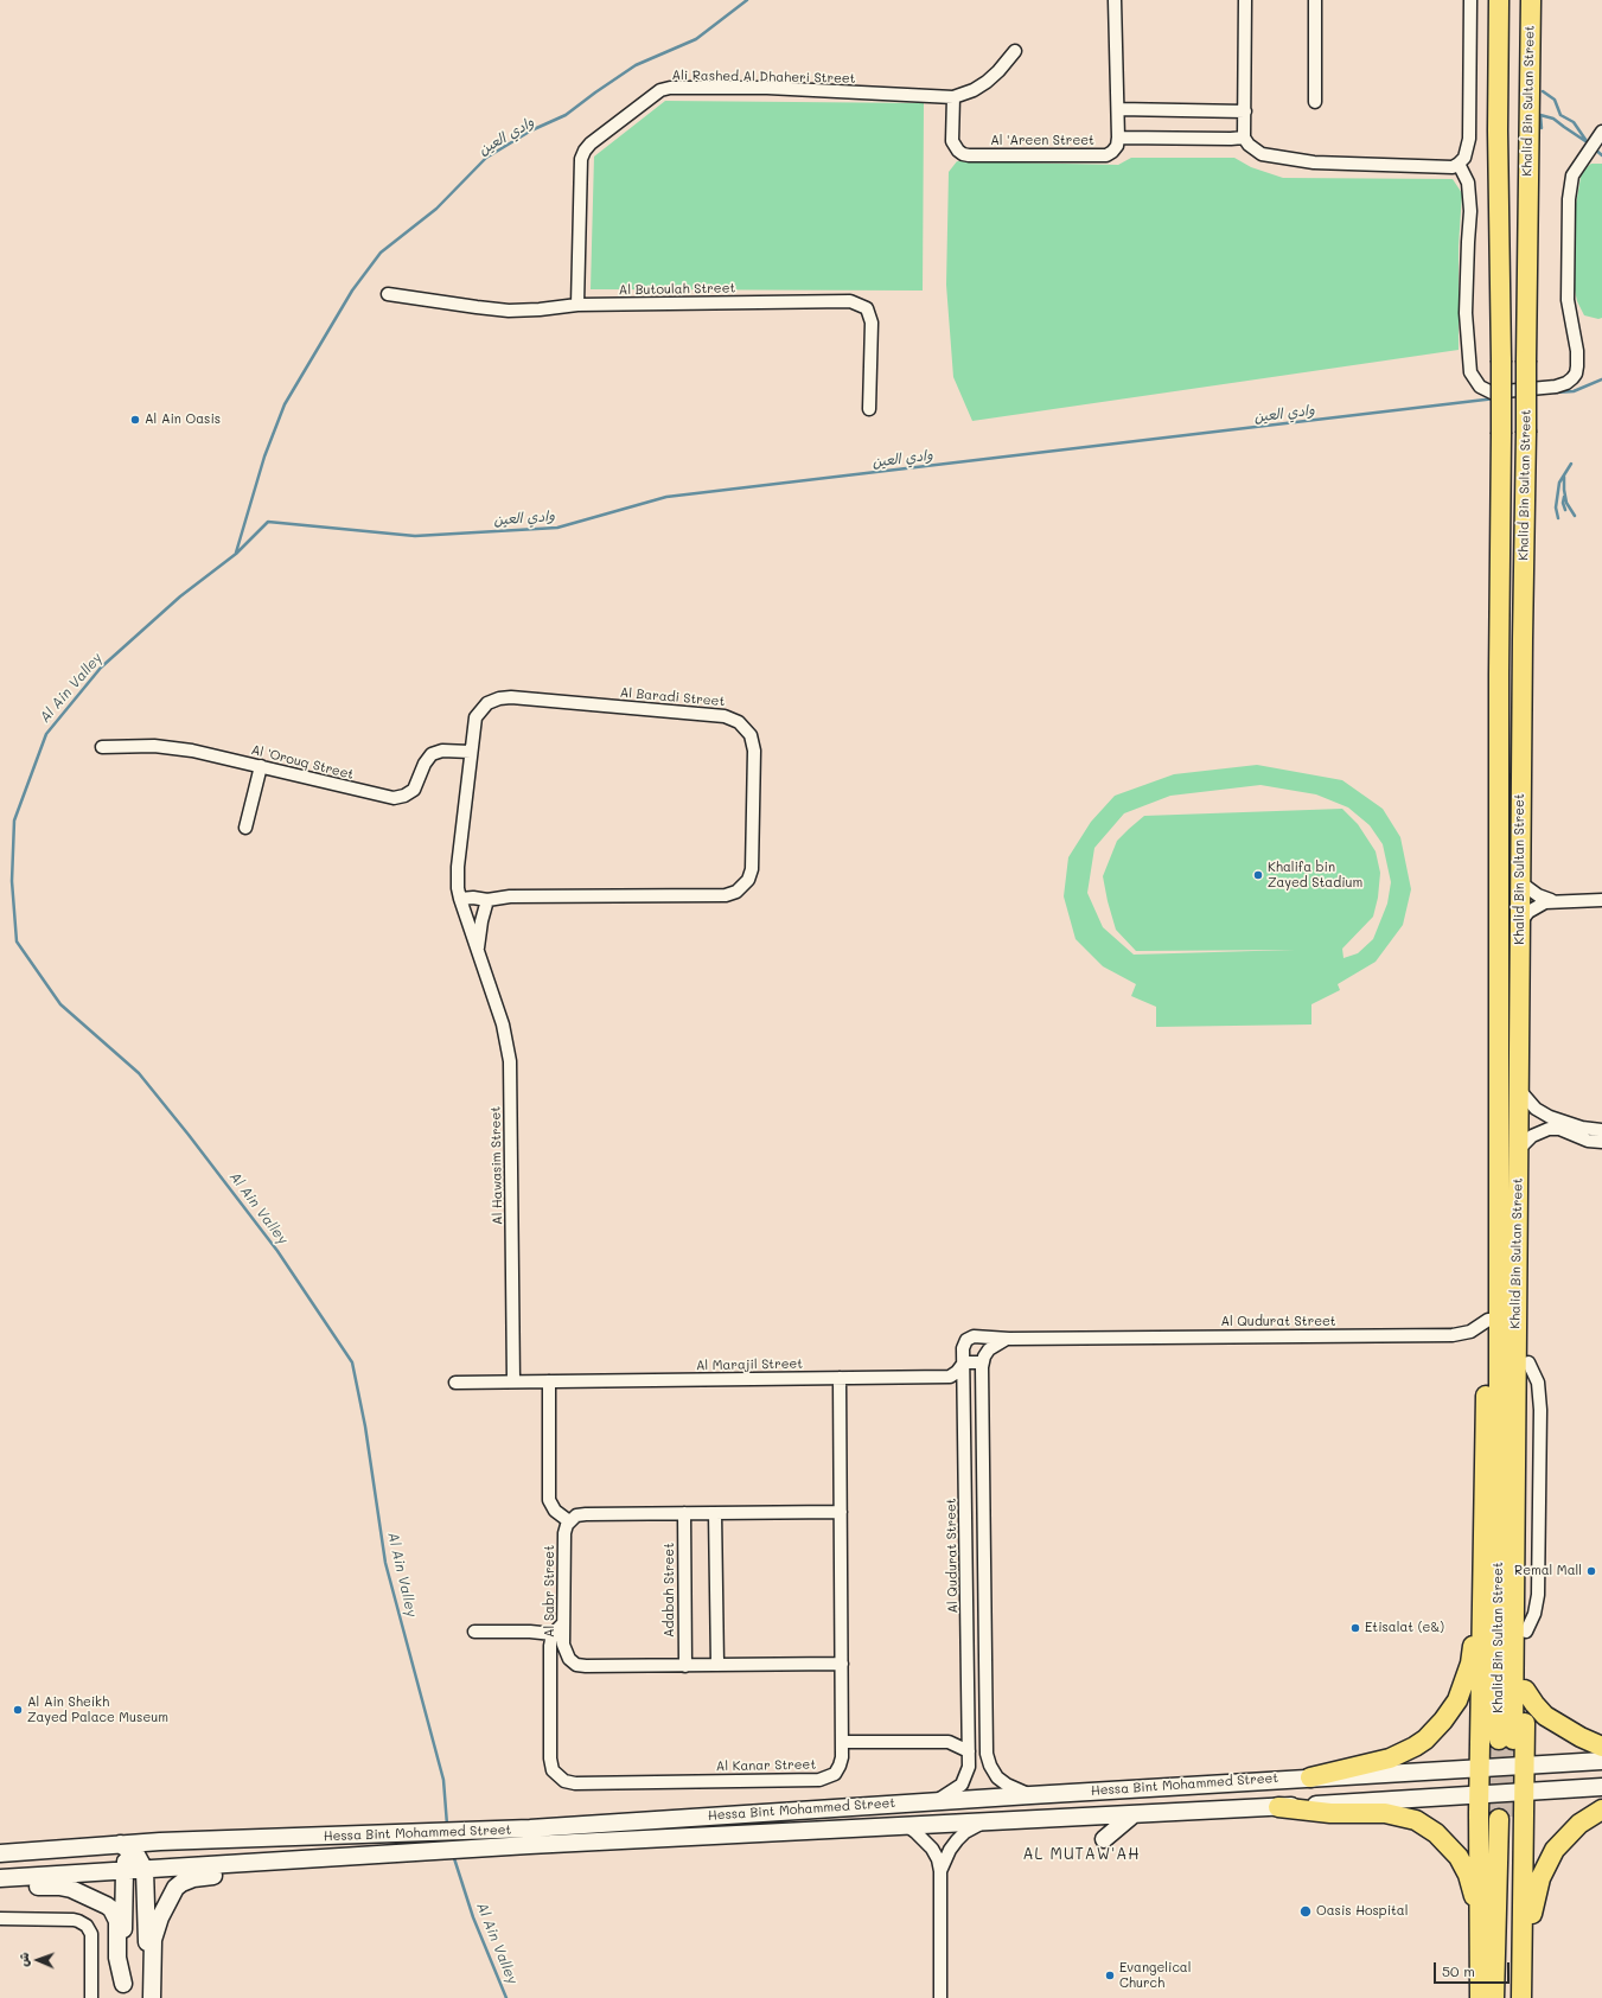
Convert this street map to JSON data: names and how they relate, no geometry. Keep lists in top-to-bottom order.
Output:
{
  "streets": {
    "main road": ["Khalid Bin Sultan Street", "Hessa Bint Mohammed Street"],
    "street": [
      "Ali Rashed Al Dhaheri Street",
      "Al 'Areen Street",
      "Al Butoulah Street",
      "Al Baradi Street",
      "Al 'Orouq Street",
      "Al Hawasim Street",
      "Al Qudurat Street",
      "Al Marajil Street",
      "Adabah Street",
      "Al Sabr Street",
      "Al Kanar Street"
    ]
  },
  "crossings": [
    ["Ali Rashed Al Dhaheri Street", "Al 'Areen Street"],
    ["Ali Rashed Al Dhaheri Street", "Al Butoulah Street"],
    ["Al Baradi Street", "Al 'Orouq Street"],
    ["Al Baradi Street", "Al Hawasim Street"],
    ["Al Hawasim Street", "Al Marajil Street"],
    ["Al Qudurat Street", "Hessa Bint Mohammed Street"],
    ["Al Marajil Street", "Al Kanar Street"],
    ["Adabah Street", "Al Sabr Street"],
    ["Al Sabr Street", "Al Kanar Street"]
  ],
  "districts": ["AL MUTAW'AH"],
  "water": ["وادي العين", "Al Ain Valley"],
  "places": [
    "Al Ain Oasis",
    "Khalifa bin Zayed Stadium",
    "Remal Mall",
    "Etisalat (e&)",
    "Al Ain Sheikh Zayed Palace Museum",
    "Oasis Hospital",
    "Evangelical Church"
  ],
  "scale_bar": "50 m",
  "north": "left"
}
